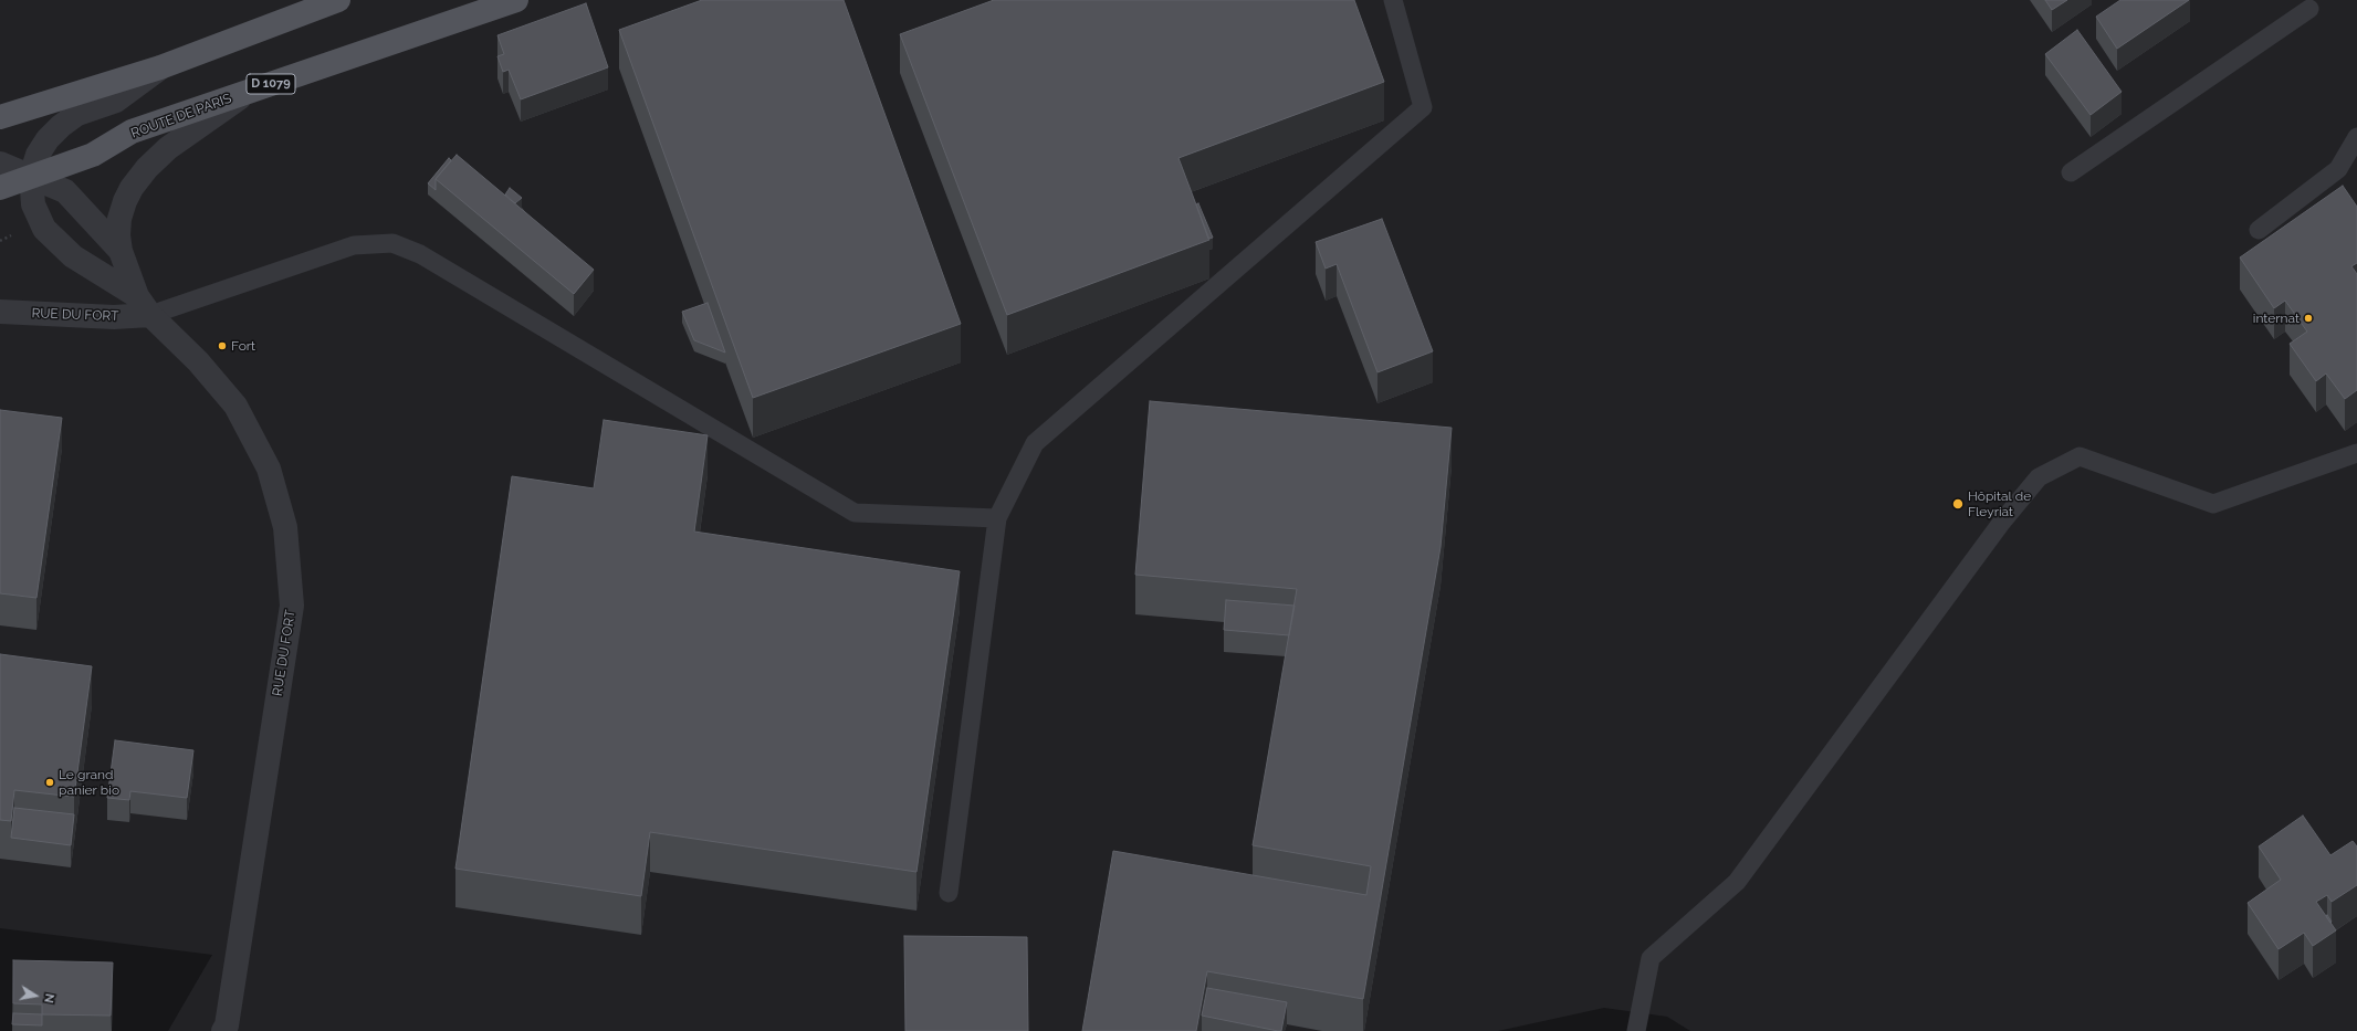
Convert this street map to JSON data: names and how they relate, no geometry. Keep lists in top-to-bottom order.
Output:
{
  "streets": {
    "main road": ["D 1079", "ROUTE DE PARIS"],
    "street": ["RUE DU FORT"]
  },
  "crossings": [
    ["ROUTE DE PARIS", "RUE DU FORT"]
  ],
  "places": [
    "internat",
    "Fort",
    "Hôpital de Fleyriat",
    "Le grand panier bio"
  ],
  "north": "right"
}
